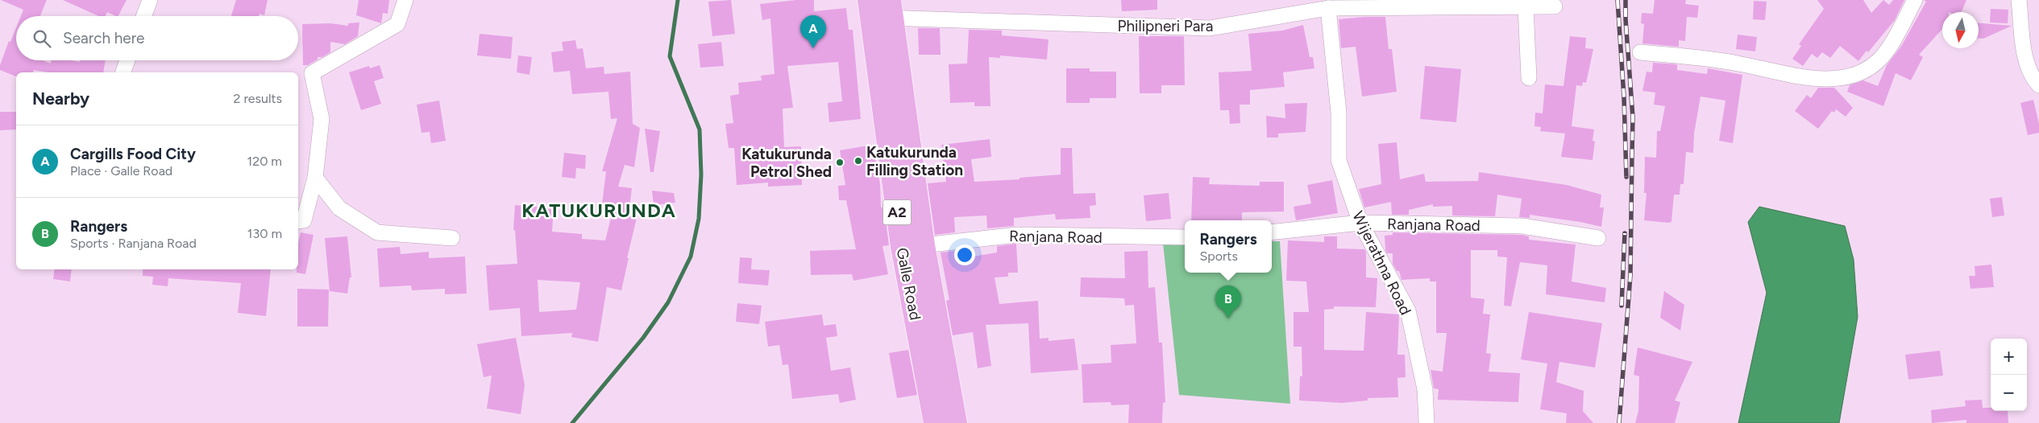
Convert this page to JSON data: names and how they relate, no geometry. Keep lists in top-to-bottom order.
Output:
{
  "streets": {
    "highway": ["A2", "Galle Road"],
    "street": ["Philipneri Para", "Ranjana Road", "Wijerathna Road"]
  },
  "crossings": [
    ["Philipneri Para", "Wijerathna Road"],
    ["Philipneri Para", "Galle Road"],
    ["Ranjana Road", "Wijerathna Road"],
    ["Ranjana Road", "Galle Road"]
  ],
  "districts": ["KATUKURUNDA"],
  "places": ["Katukurunda Filling Station", "Katukurunda Petrol Shed"],
  "north": "bottom",
  "page": {
    "pins": ["A", "B"],
    "search": "Search here",
    "heading": ["Nearby", "2 results"],
    "list": [
      {
        "mark": "A",
        "name": "Cargills Food City",
        "note": "Place · Galle Road",
        "value": "120 m"
      },
      {
        "mark": "B",
        "name": "Rangers",
        "note": "Sports · Ranjana Road",
        "value": "130 m"
      }
    ],
    "popup": ["Rangers", "Sports"],
    "map_buttons": ["+", "−"]
  }
}
